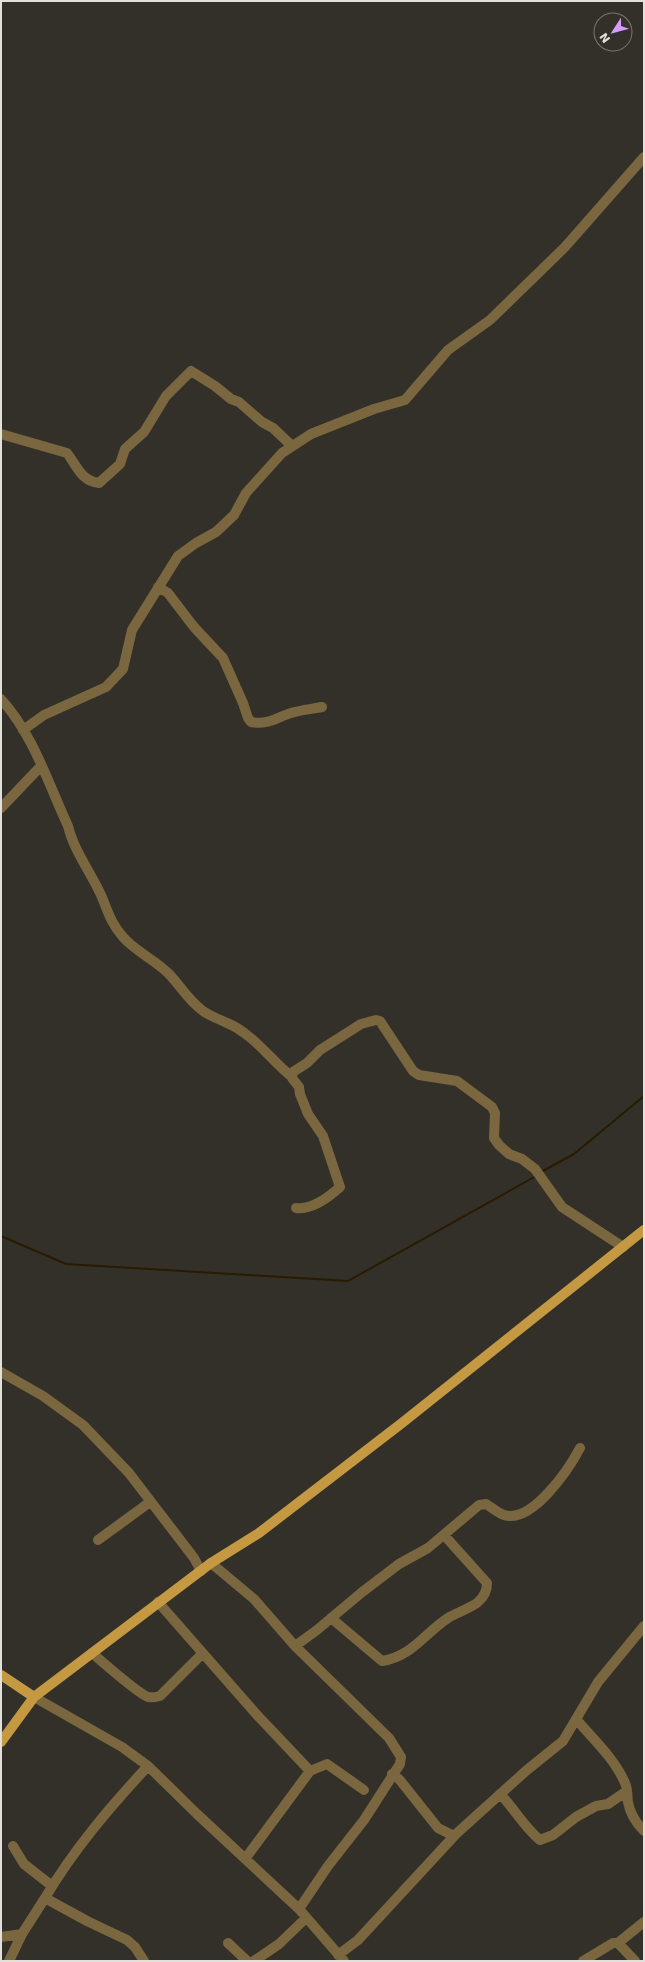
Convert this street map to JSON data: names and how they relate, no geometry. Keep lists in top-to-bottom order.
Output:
{
  "north": "bottom left"
}
